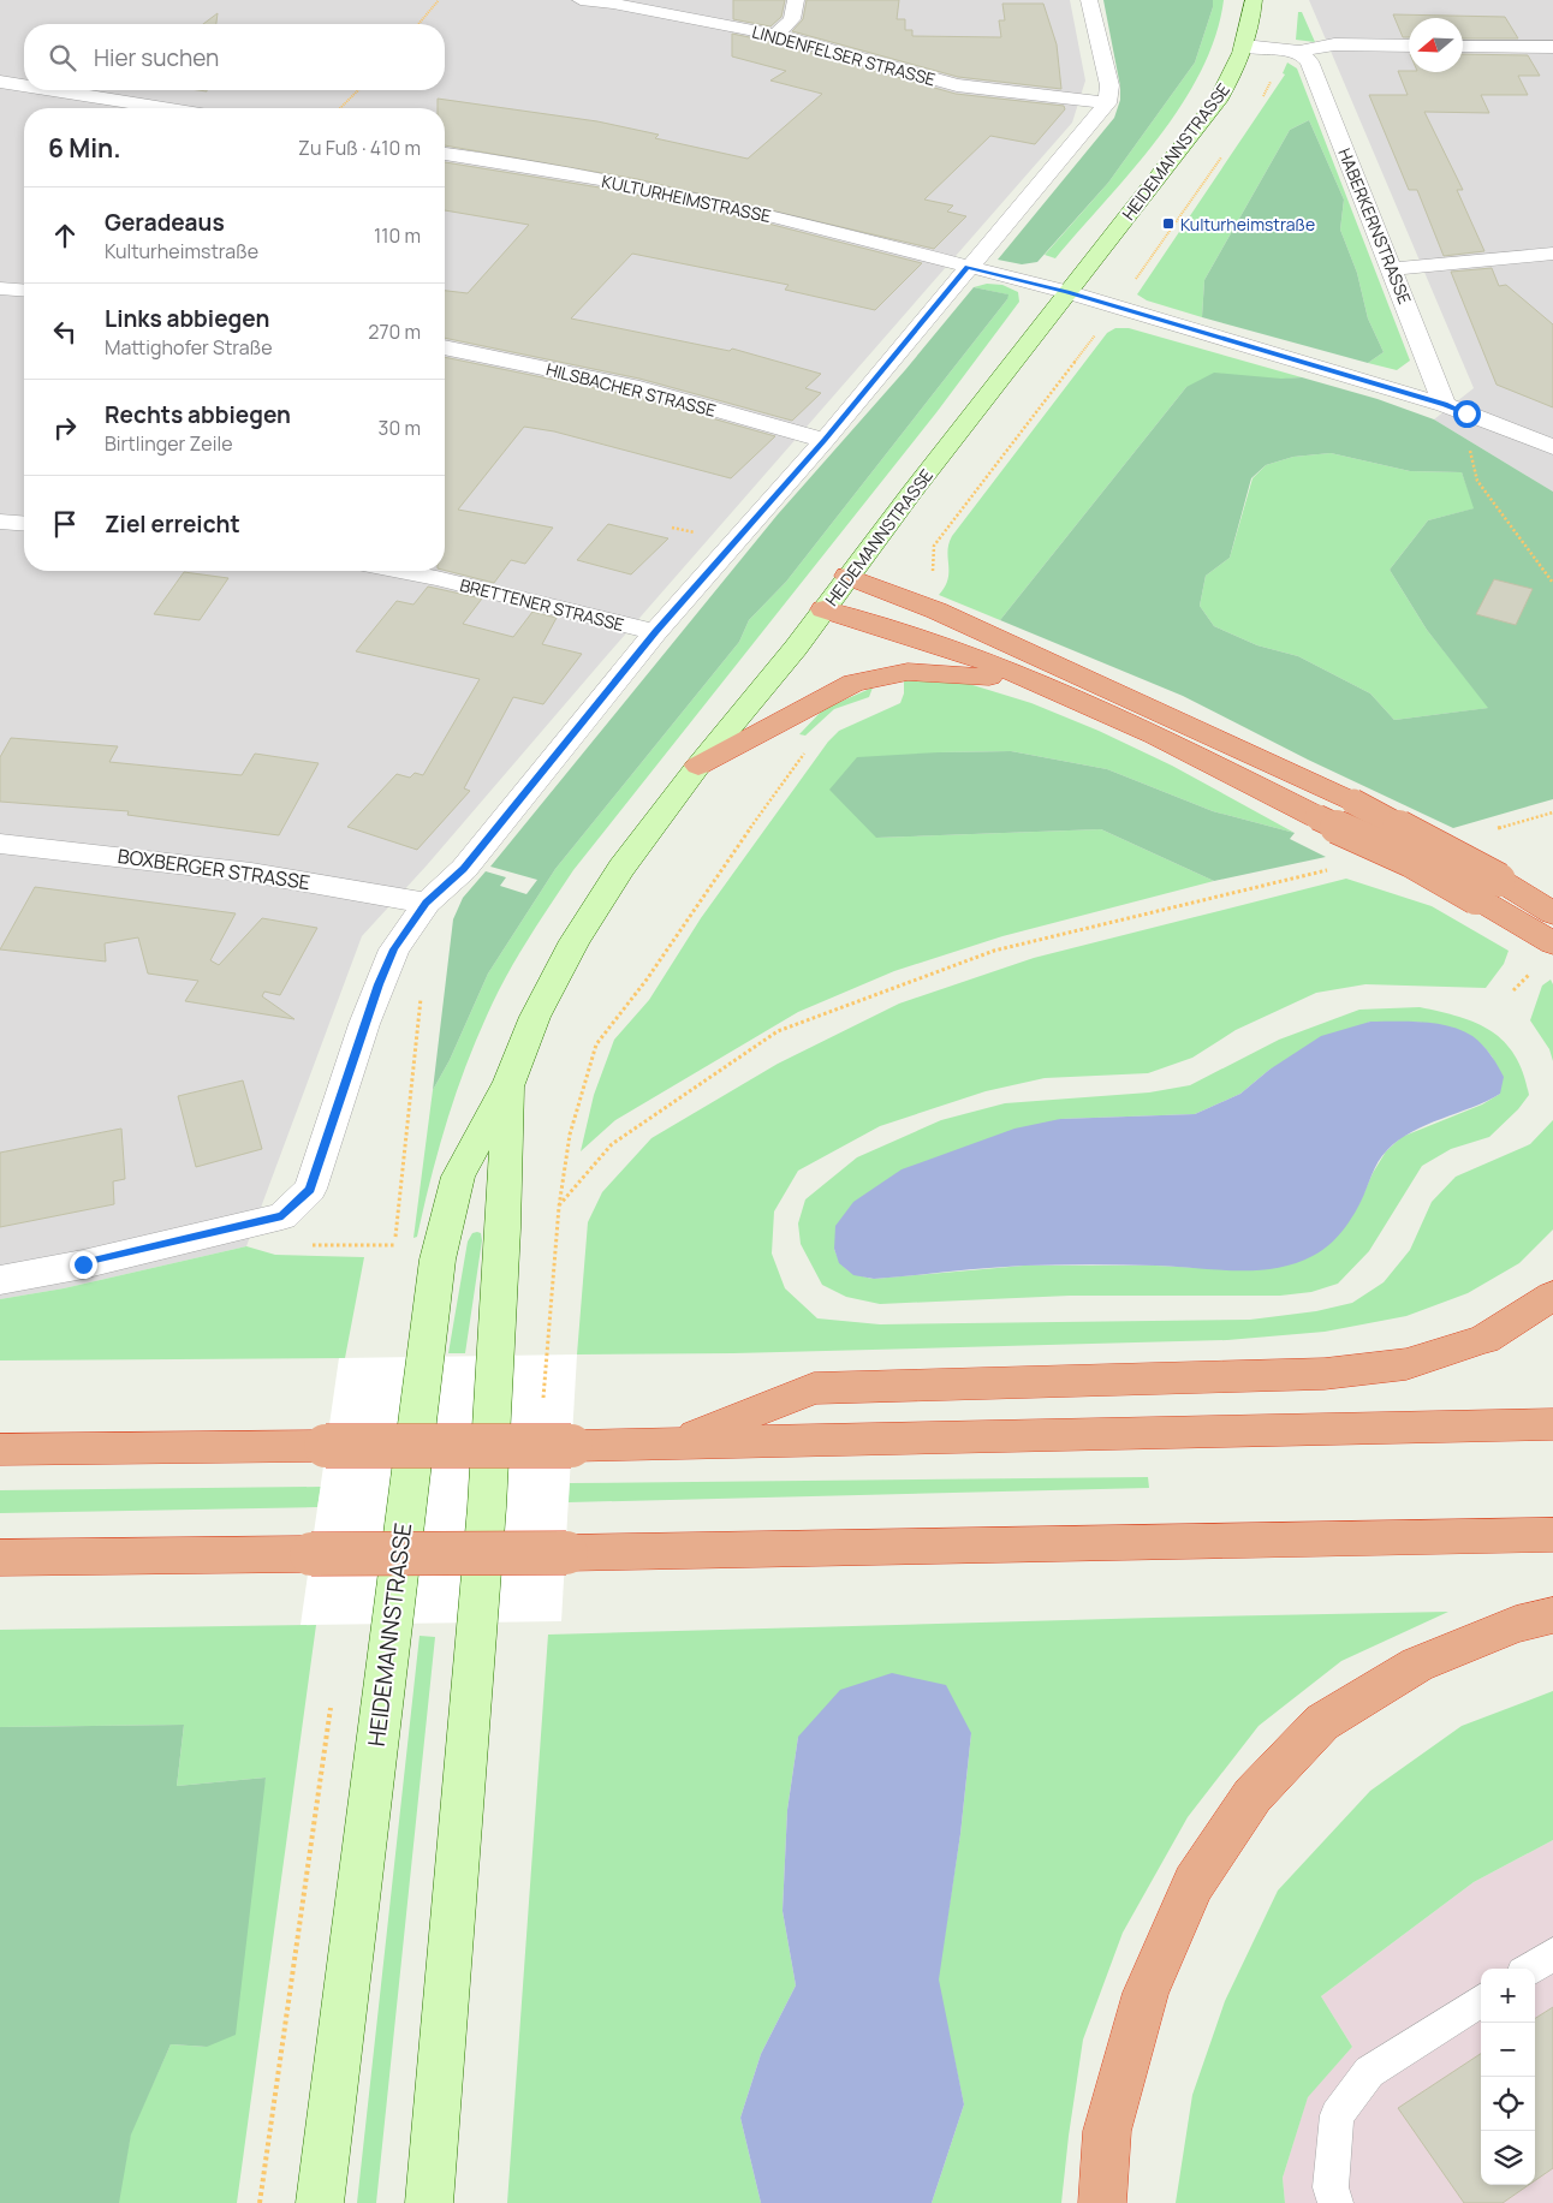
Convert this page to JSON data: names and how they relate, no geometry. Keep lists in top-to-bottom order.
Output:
{
  "streets": {
    "main road": ["HEIDEMANNSTRASSE"],
    "street": [
      "LINDENFELSER STRASSE",
      "KULTURHEIMSTRASSE",
      "HABERKERNSTRASSE",
      "HILSBACHER STRASSE",
      "BRETTENER STRASSE",
      "BOXBERGER STRASSE"
    ]
  },
  "crossings": [
    ["HEIDEMANNSTRASSE", "KULTURHEIMSTRASSE"],
    ["KULTURHEIMSTRASSE", "HABERKERNSTRASSE"]
  ],
  "places": {
    "transit": ["Kulturheimstraße"]
  },
  "north": "left",
  "page": {
    "search": "Hier suchen",
    "heading": ["6 Min.", "Zu Fuß · 410 m"],
    "list": [
      ["Geradeaus", "Kulturheimstraße", "110 m"],
      ["Links abbiegen", "Mattighofer Straße", "270 m"],
      ["Rechts abbiegen", "Birtlinger Zeile", "30 m"],
      "Ziel erreicht"
    ],
    "map_buttons": ["+", "−"]
  }
}
